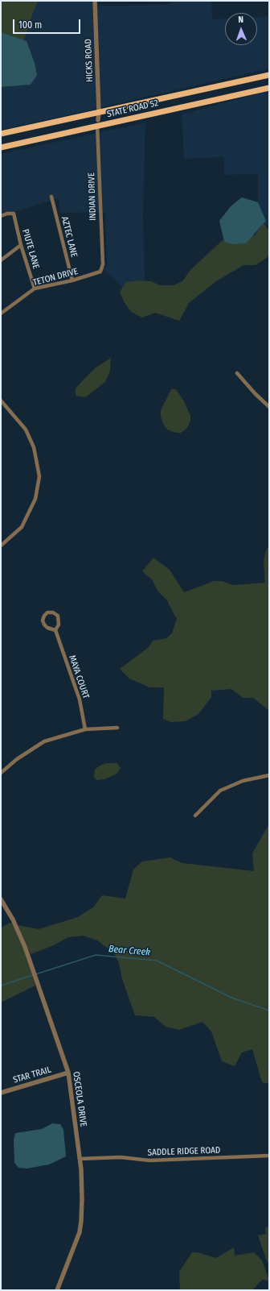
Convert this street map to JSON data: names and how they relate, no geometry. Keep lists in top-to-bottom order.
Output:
{
  "streets": {
    "main road": ["STATE ROAD 52"],
    "street": [
      "HICKS ROAD",
      "INDIAN DRIVE",
      "AZTEC LANE",
      "PIUTE LANE",
      "TETON DRIVE",
      "MAYA COURT",
      "STAR TRAIL",
      "OSCEOLA DRIVE",
      "SADDLE RIDGE ROAD"
    ]
  },
  "crossings": [
    ["HICKS ROAD", "STATE ROAD 52"],
    ["HICKS ROAD", "INDIAN DRIVE"],
    ["STATE ROAD 52", "INDIAN DRIVE"],
    ["INDIAN DRIVE", "TETON DRIVE"],
    ["AZTEC LANE", "TETON DRIVE"],
    ["PIUTE LANE", "TETON DRIVE"],
    ["STAR TRAIL", "OSCEOLA DRIVE"],
    ["OSCEOLA DRIVE", "SADDLE RIDGE ROAD"]
  ],
  "water": ["Bear Creek"],
  "scale_bar": "100 m",
  "north": "top"
}
